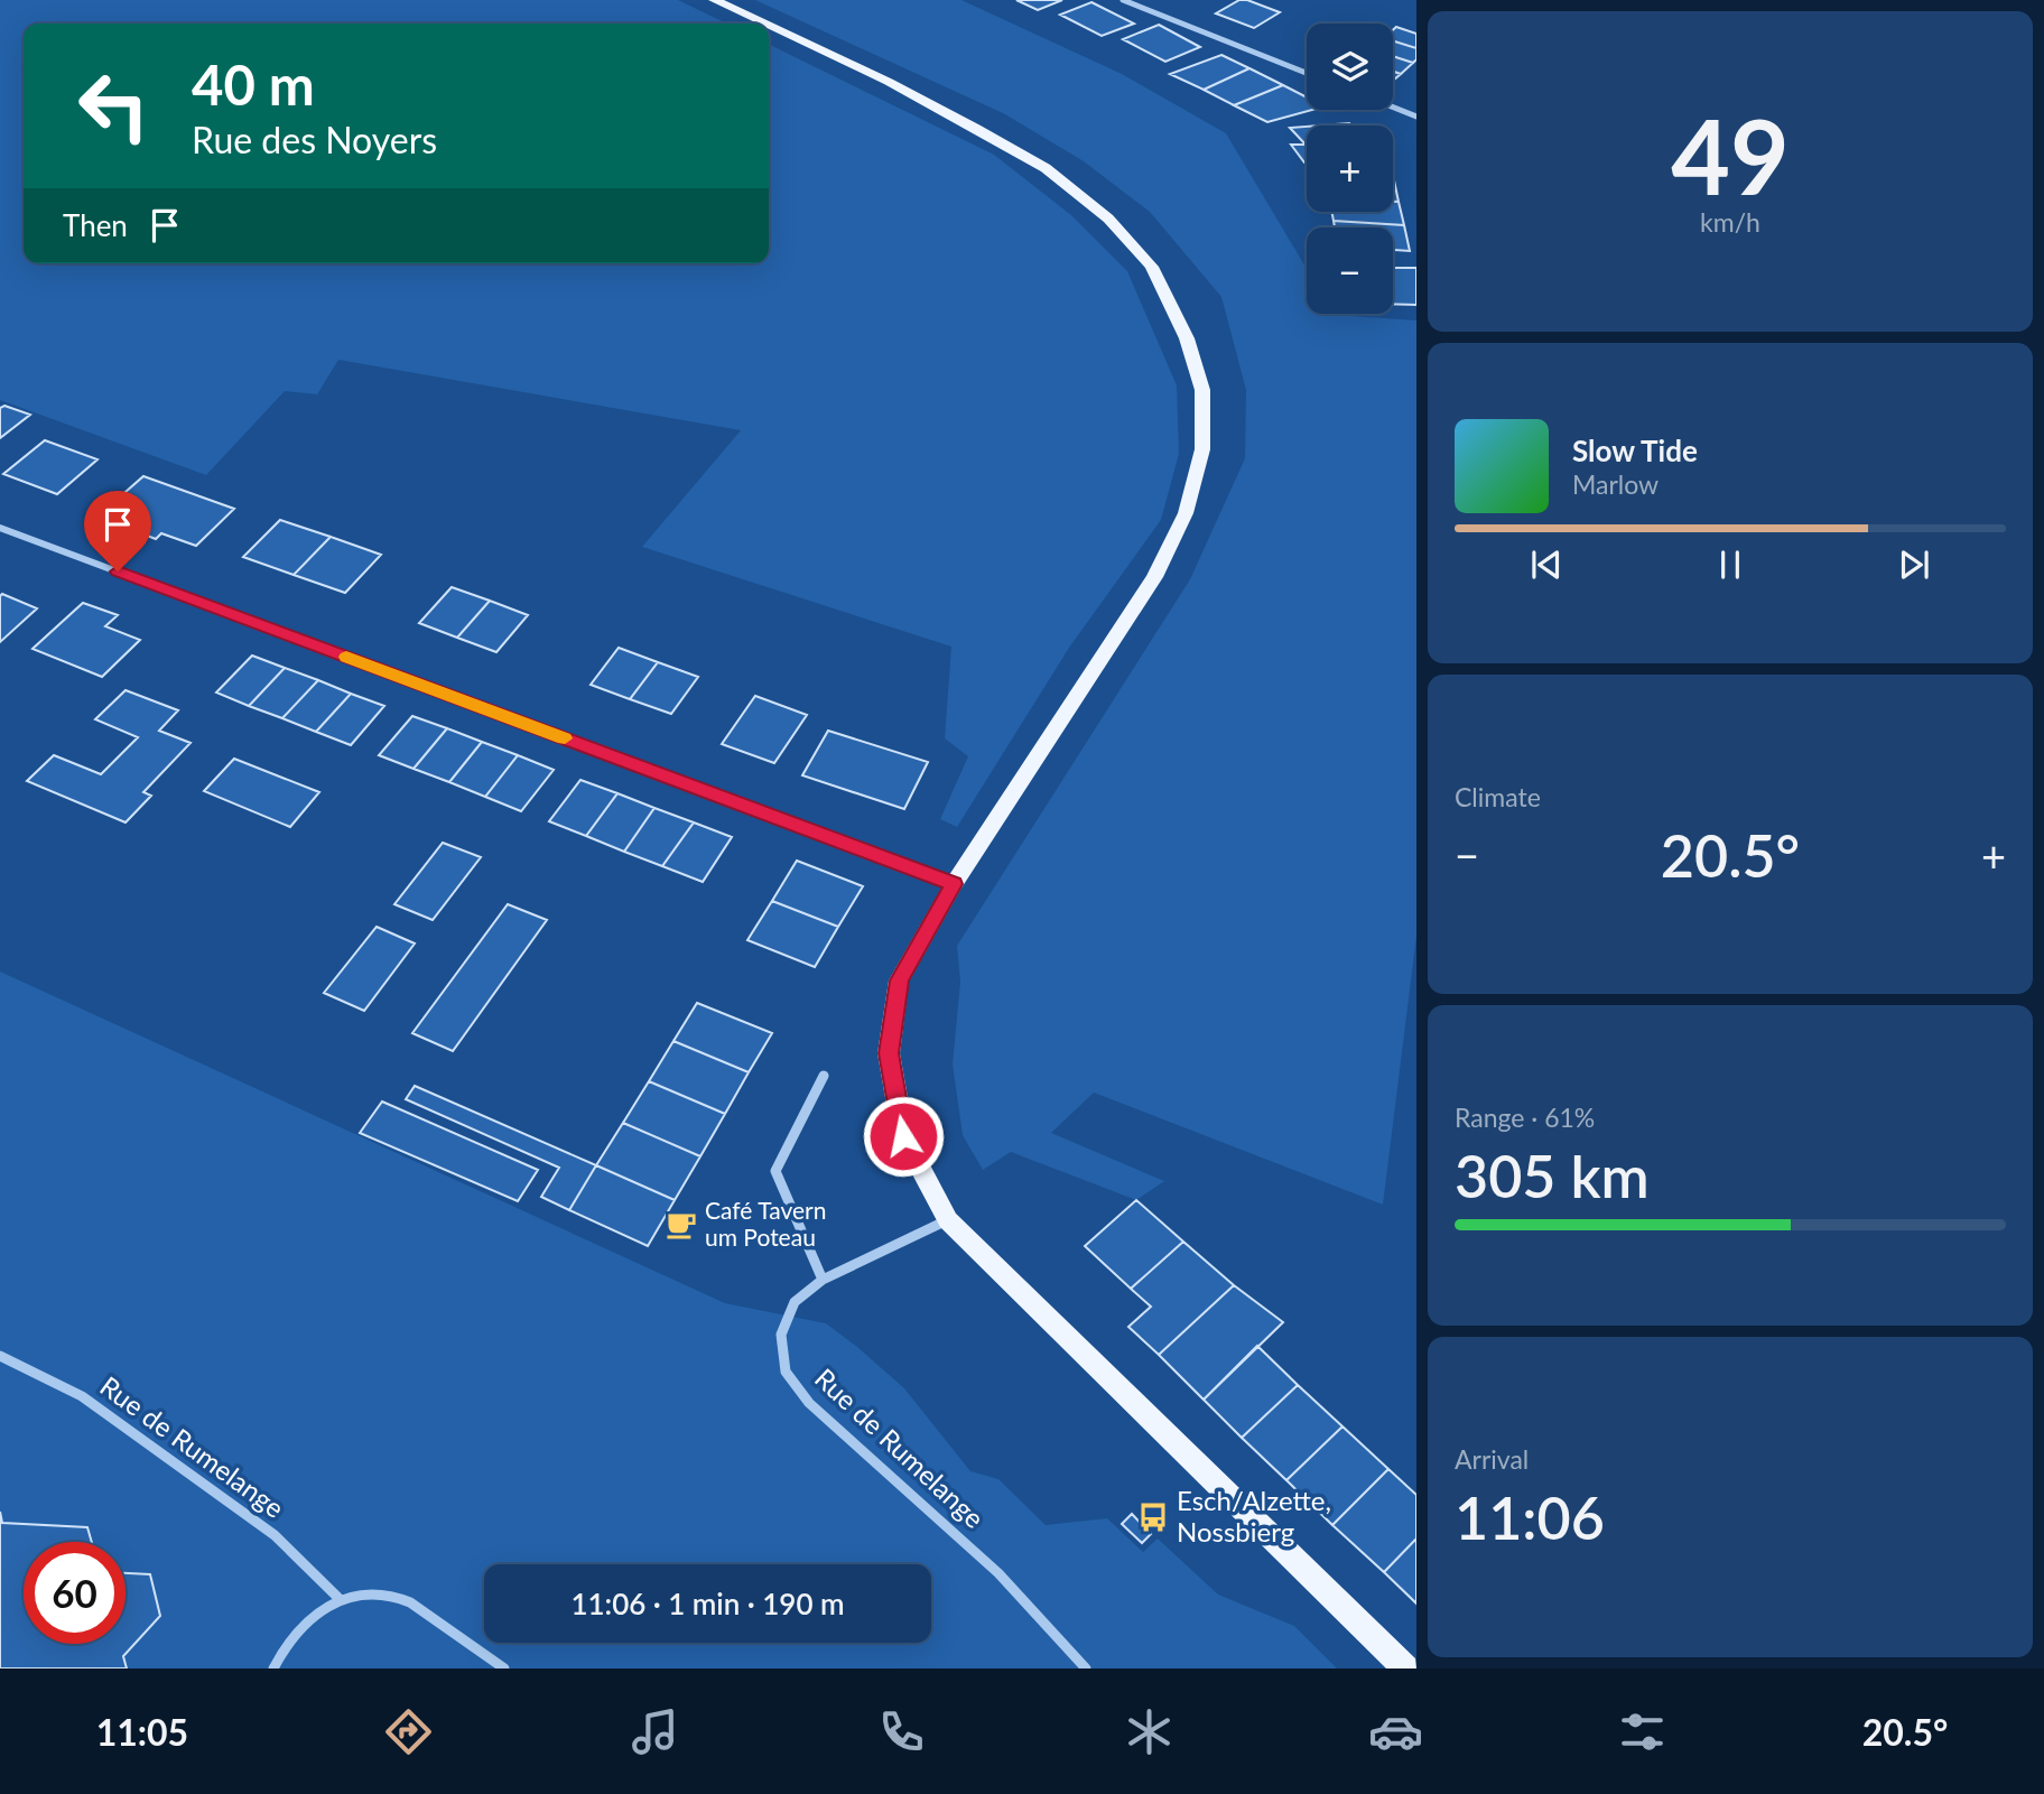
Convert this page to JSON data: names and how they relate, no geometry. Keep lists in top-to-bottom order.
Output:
{
  "streets": {
    "street": ["Rue de Rumelange"]
  },
  "places": {
    "cafe": ["Café Tavern um Poteau"],
    "bus stop": ["Esch/Alzette, Nossbierg"]
  },
  "page": {
    "tile": [
      ["49", "km/h"],
      "Climate",
      ["Range · 61%", "305 km"],
      ["Arrival", "11:06"]
    ],
    "map_buttons": ["+", "−"],
    "turn": ["40 m", "Rue des Noyers"],
    "then": "Then",
    "song": ["Slow Tide", "Marlow"],
    "heat": ["−", "20.5°", "+"],
    "limit": "60",
    "trip": "11:06 · 1 min · 190 m",
    "tabs": ["11:05", "20.5°"]
  }
}
